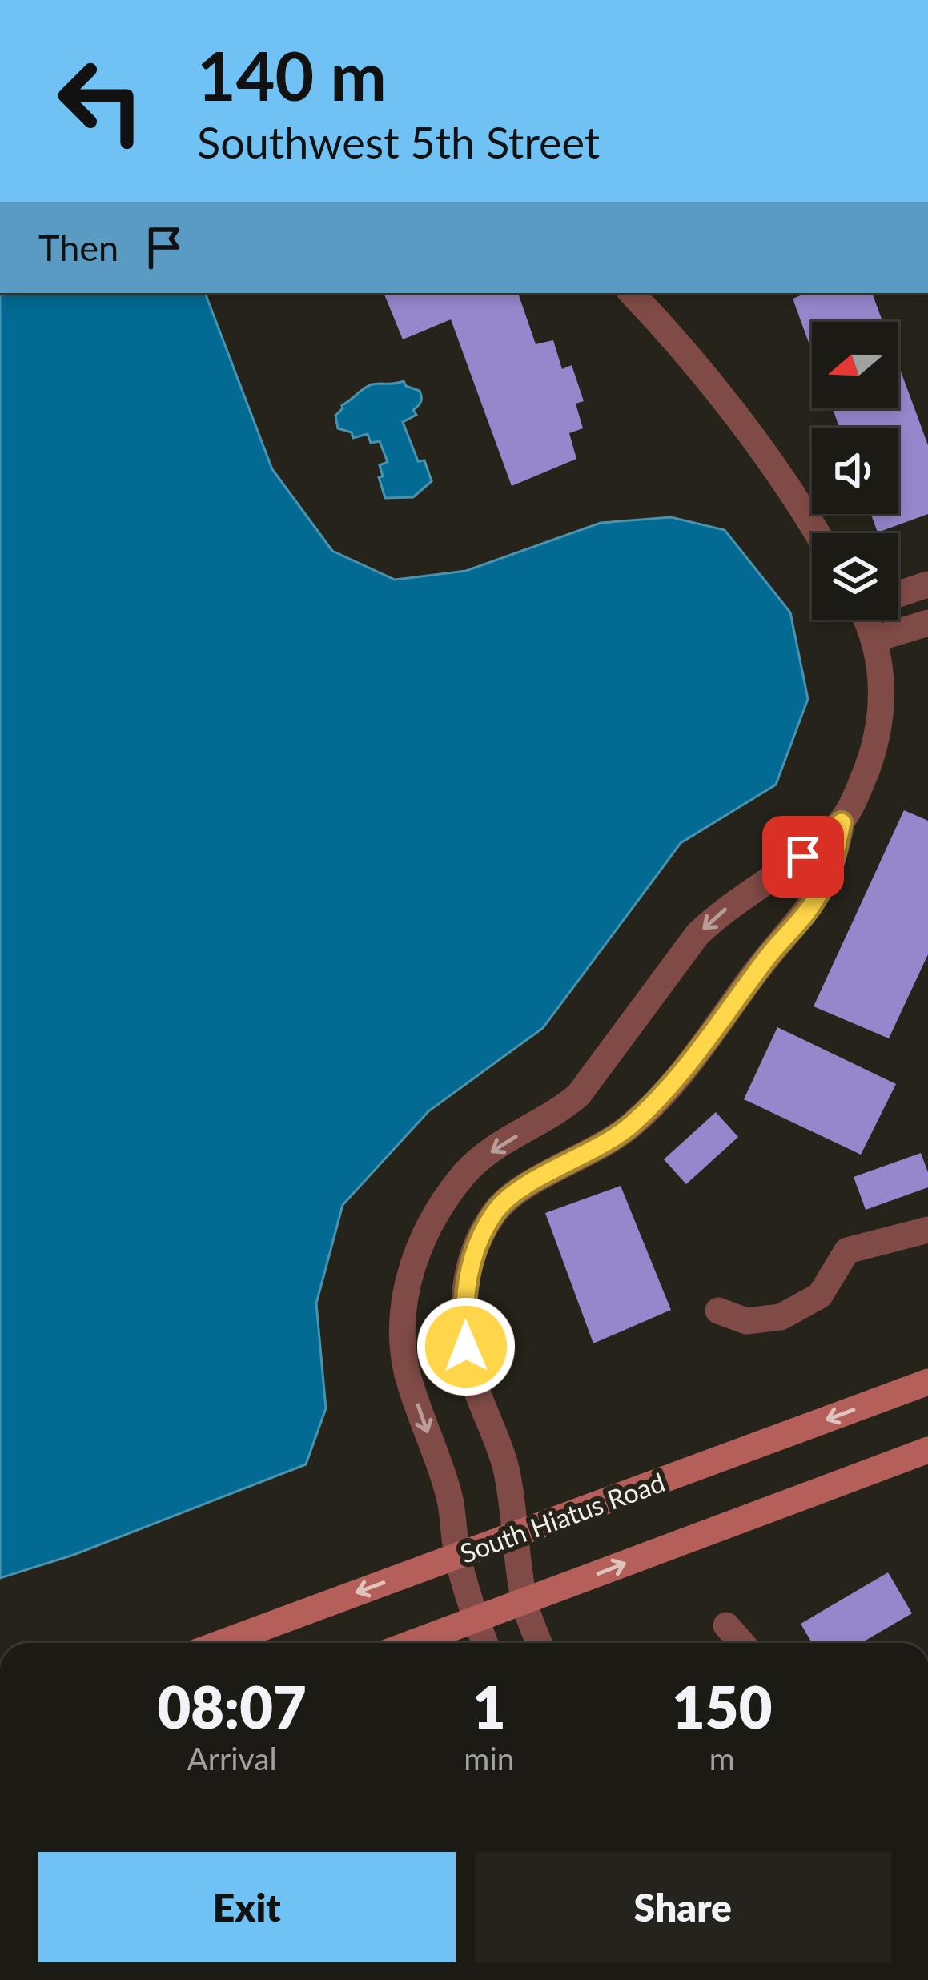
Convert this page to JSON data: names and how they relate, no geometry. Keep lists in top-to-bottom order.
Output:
{
  "streets": {
    "main road": ["South Hiatus Road"]
  },
  "north": "left",
  "page": {
    "turn": ["140 m", "Southwest 5th Street"],
    "then": "Then",
    "eta": [
      "08:07",
      "Arrival",
      "1",
      "min",
      "150",
      "m"
    ],
    "buttons": ["Exit", "Share"]
  }
}
